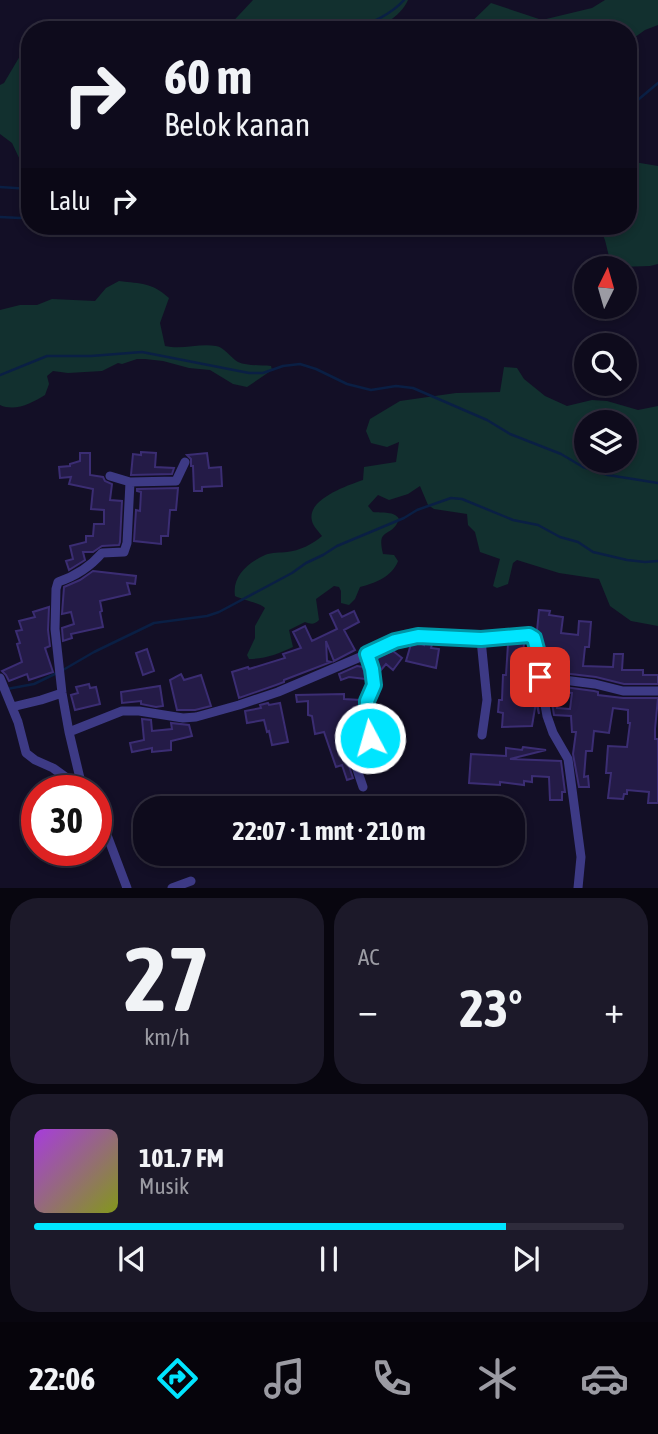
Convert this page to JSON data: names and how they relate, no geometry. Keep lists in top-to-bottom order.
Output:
{
  "north": "top",
  "page": {
    "turn": ["60 m", "Belok kanan"],
    "then": "Lalu",
    "limit": "30",
    "trip": "22:07 · 1 mnt · 210 m",
    "tile": [
      ["27", "km/h"],
      "AC"
    ],
    "heat": ["−", "23°", "+"],
    "song": ["101.7 FM", "Musik"],
    "tabs": "22:06"
  }
}
